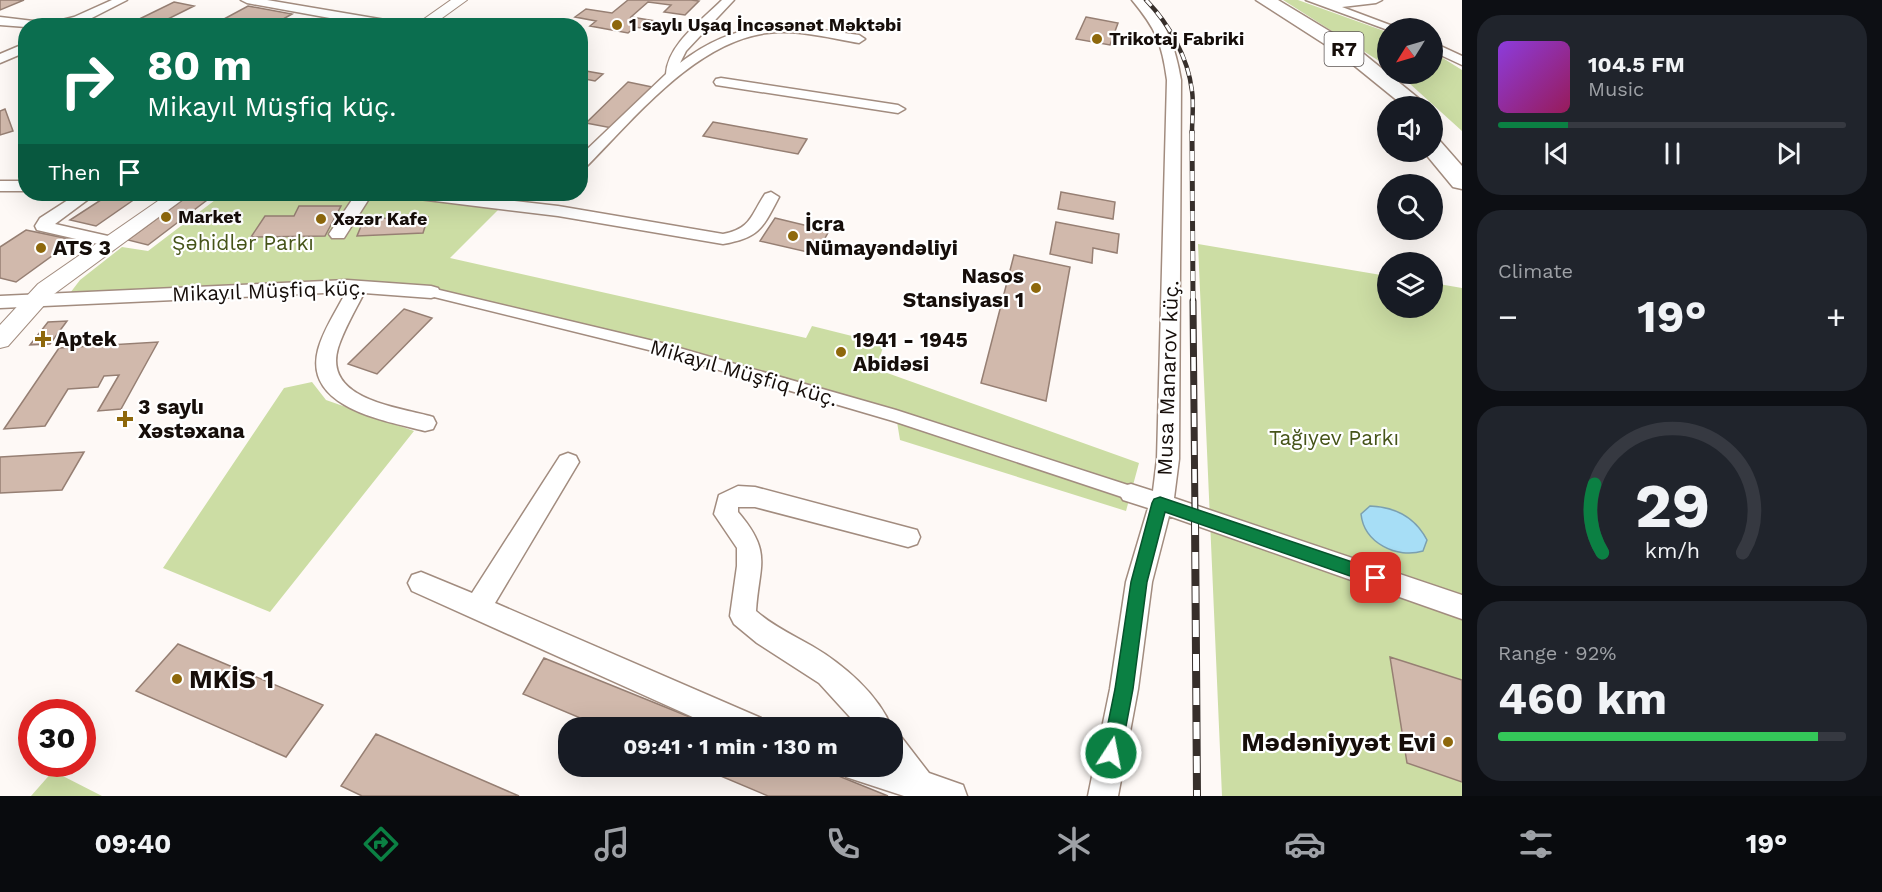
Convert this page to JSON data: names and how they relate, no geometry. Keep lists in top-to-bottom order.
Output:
{
  "streets": {
    "main road": ["R7"],
    "street": ["Mikayıl Müşfiq küç.", "Musa Manarov küç."]
  },
  "crossings": [
    ["Mikayıl Müşfiq küç.", "Musa Manarov küç."]
  ],
  "parks": ["Şəhidlər Parkı", "Tağıyev Parkı"],
  "places": {
    "other": [
      "1 saylı Uşaq İncəsənət Məktəbi",
      "Trikotaj Fabriki",
      "Market",
      "Xəzər Kafe",
      "İcra Nümayəndəliyi",
      "ATS 3",
      "Nasos Stansiyası 1",
      "1941 - 1945 Abidəsi",
      "MKİS 1",
      "Mədəniyyət Evi"
    ],
    "health": ["Aptek", "3 saylı Xəstəxana"]
  },
  "north": "bottom left",
  "page": {
    "turn": ["80 m", "Mikayıl Müşfiq küç."],
    "song": ["104.5 FM", "Music"],
    "then": "Then",
    "tile": [
      "Climate",
      ["Range · 92%", "460 km"]
    ],
    "heat": ["−", "19°", "+"],
    "limit": "30",
    "trip": "09:41 · 1 min · 130 m",
    "tabs": ["09:40", "19°"],
    "gauge": ["29", "km/h"]
  }
}
